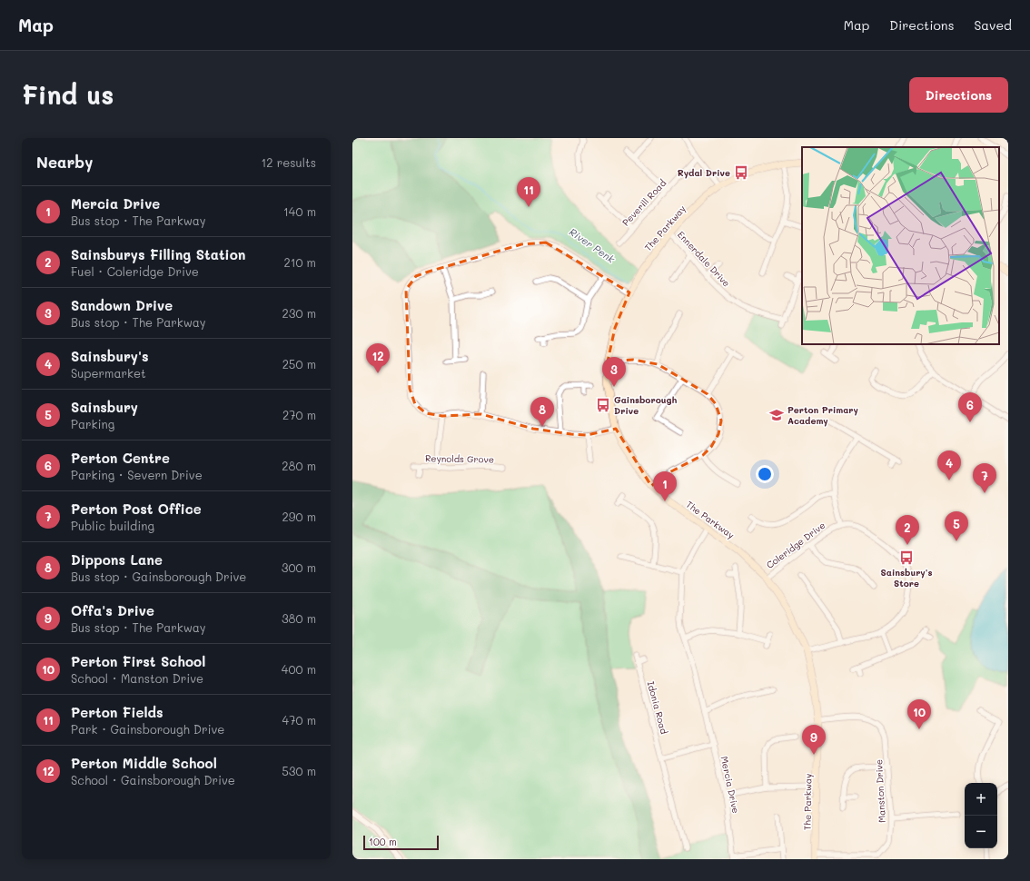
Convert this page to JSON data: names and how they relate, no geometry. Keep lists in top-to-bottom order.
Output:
{
  "streets": {
    "street": [
      "Peverill Road",
      "The Parkway",
      "Ennerdale Drive",
      "Reynolds Grove",
      "Coleridge Drive",
      "Idonia Road",
      "Mercia Drive",
      "Manston Drive"
    ]
  },
  "crossings": [
    ["The Parkway", "Ennerdale Drive"],
    ["The Parkway", "Coleridge Drive"],
    ["The Parkway", "Mercia Drive"],
    ["The Parkway", "Manston Drive"]
  ],
  "water": ["River Penk"],
  "places": {
    "bus stop": ["Rydal Drive", "Gainsborough Drive", "Sainsbury's Store"],
    "school or university": ["Perton Primary Academy"]
  },
  "scale_bar": "100 m",
  "page": {
    "header": "Map",
    "nav": ["Map", "Directions", "Saved"],
    "buttons": "Directions",
    "title": "Find us",
    "heading": ["Nearby", "12 results"],
    "pins": [
      "11",
      "12",
      "3",
      "6",
      "8",
      "4",
      "7",
      "1",
      "5",
      "2",
      "10",
      "9"
    ],
    "list": [
      {
        "mark": "1",
        "name": "Mercia Drive",
        "note": "Bus stop · The Parkway",
        "value": "140 m"
      },
      {
        "mark": "2",
        "name": "Sainsburys Filling Station",
        "note": "Fuel · Coleridge Drive",
        "value": "210 m"
      },
      {
        "mark": "3",
        "name": "Sandown Drive",
        "note": "Bus stop · The Parkway",
        "value": "230 m"
      },
      {
        "mark": "4",
        "name": "Sainsbury's",
        "note": "Supermarket",
        "value": "250 m"
      },
      {
        "mark": "5",
        "name": "Sainsbury",
        "note": "Parking",
        "value": "270 m"
      },
      {
        "mark": "6",
        "name": "Perton Centre",
        "note": "Parking · Severn Drive",
        "value": "280 m"
      },
      {
        "mark": "7",
        "name": "Perton Post Office",
        "note": "Public building",
        "value": "290 m"
      },
      {
        "mark": "8",
        "name": "Dippons Lane",
        "note": "Bus stop · Gainsborough Drive",
        "value": "300 m"
      },
      {
        "mark": "9",
        "name": "Offa's Drive",
        "note": "Bus stop · The Parkway",
        "value": "380 m"
      },
      {
        "mark": "10",
        "name": "Perton First School",
        "note": "School · Manston Drive",
        "value": "400 m"
      },
      {
        "mark": "11",
        "name": "Perton Fields",
        "note": "Park · Gainsborough Drive",
        "value": "470 m"
      },
      {
        "mark": "12",
        "name": "Perton Middle School",
        "note": "School · Gainsborough Drive",
        "value": "530 m"
      }
    ],
    "map_buttons": ["+", "−"],
    "scale": "100 m"
  }
}
